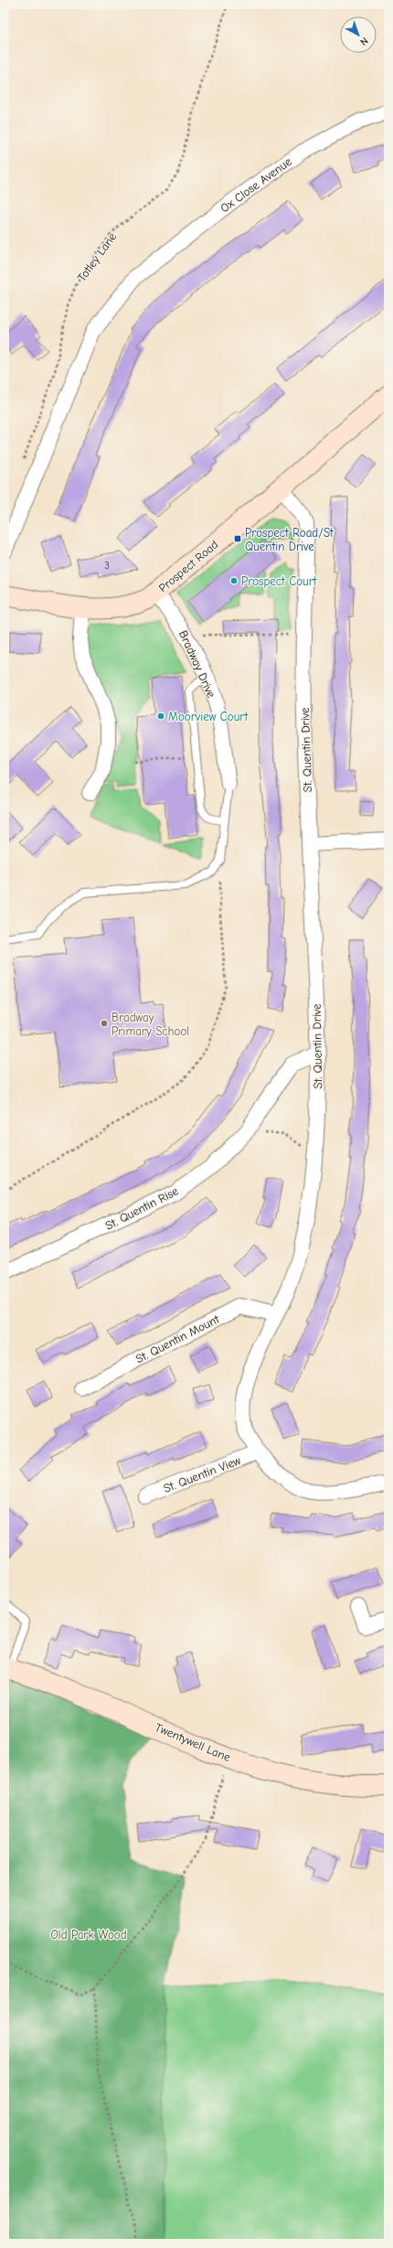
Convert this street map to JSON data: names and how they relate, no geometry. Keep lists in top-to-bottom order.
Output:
{
  "streets": {
    "street": [
      "Ox Close Avenue",
      "Prospect Road",
      "Bradway Drive",
      "St. Quentin Drive",
      "St. Quentin Rise",
      "St. Quentin Mount",
      "St. Quentin View",
      "Twentywell Lane"
    ],
    "path": ["Totley Lane"]
  },
  "crossings": [
    ["Prospect Road", "Bradway Drive"],
    ["Prospect Road", "St. Quentin Drive"],
    ["St. Quentin Drive", "St. Quentin Rise"],
    ["St. Quentin Drive", "St. Quentin Mount"],
    ["St. Quentin Drive", "St. Quentin View"]
  ],
  "parks": ["Old Park Wood"],
  "places": {
    "transit": ["Prospect Road/St Quentin Drive"],
    "other": ["Prospect Court", "Moorview Court", "Bradway Primary School"]
  },
  "house_numbers": ["3"],
  "north": "bottom right"
}
